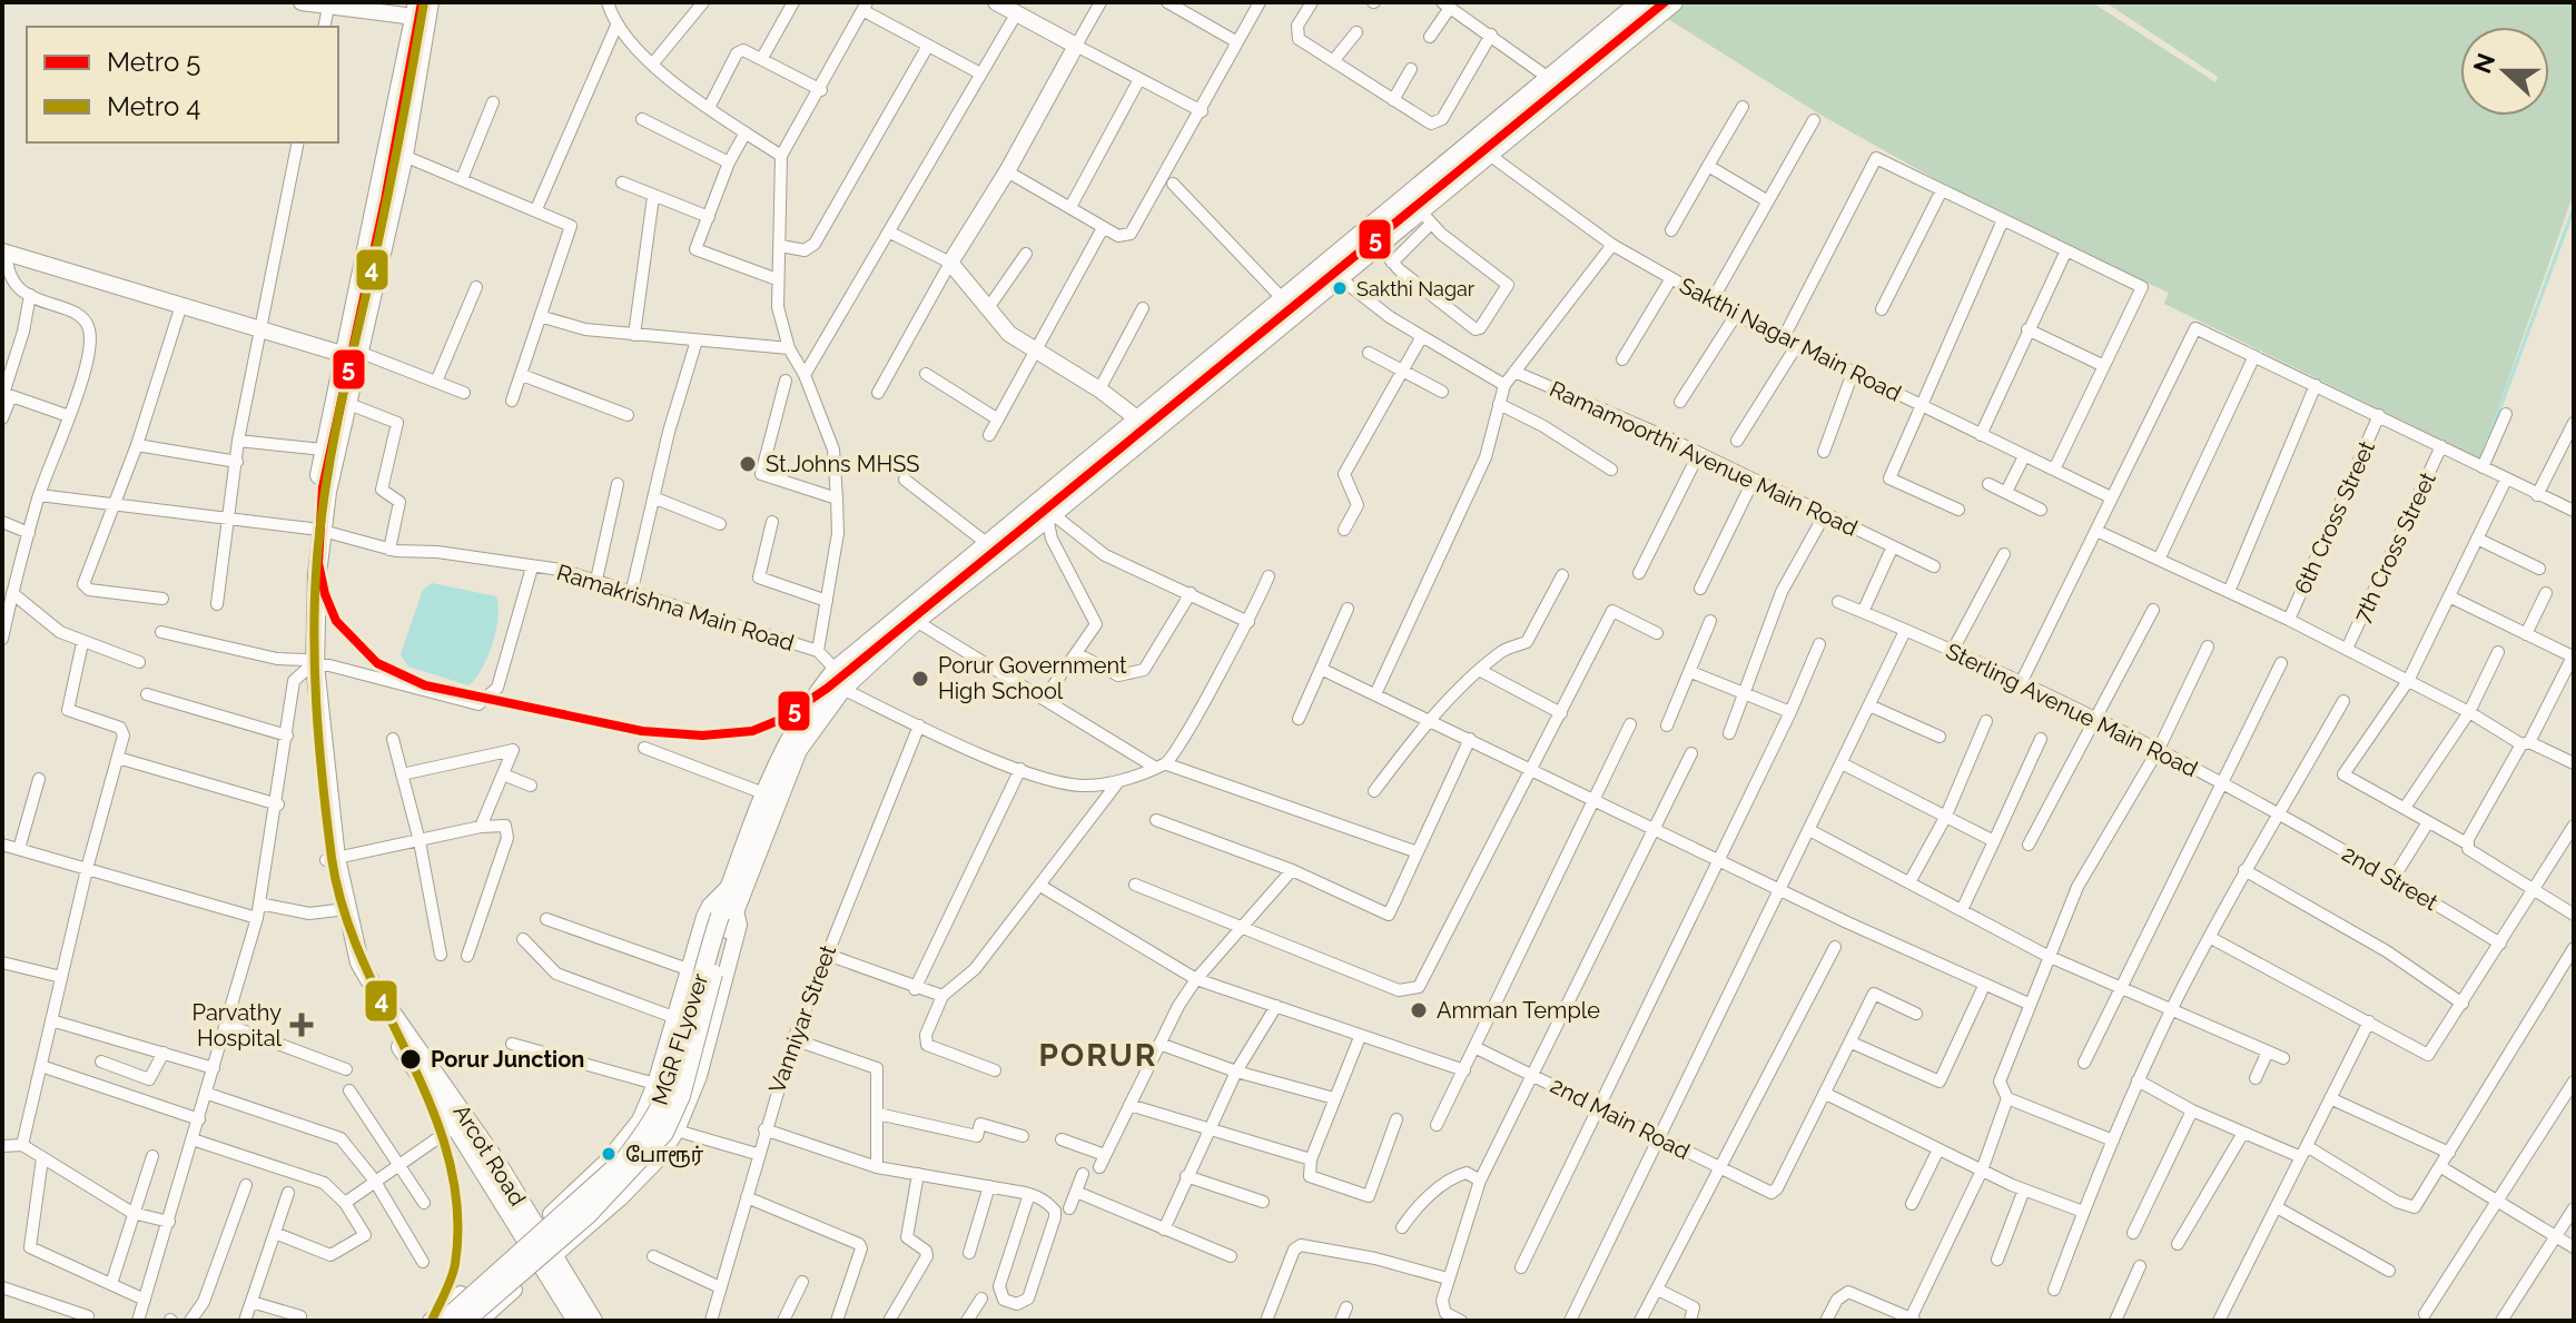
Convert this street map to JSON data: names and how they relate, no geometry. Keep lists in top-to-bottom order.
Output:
{
  "streets": {
    "main road": ["MGR FLyover", "Arcot Road"],
    "street": [
      "Sakthi Nagar Main Road",
      "Ramamoorthi Avenue Main Road",
      "6th Cross Street",
      "7th Cross Street",
      "Ramakrishna Main Road",
      "Sterling Avenue Main Road",
      "2nd Street",
      "Vanniyar Street",
      "2nd Main Road"
    ]
  },
  "crossings": [
    ["Ramakrishna Main Road", "Arcot Road"],
    ["Sterling Avenue Main Road", "2nd Street"]
  ],
  "districts": ["PORUR"],
  "places": {
    "other": [
      "Sakthi Nagar",
      "St.Johns MHSS",
      "Porur Government High School",
      "Amman Temple",
      "Porur Junction",
      "போரூர்"
    ],
    "health": ["Parvathy Hospital"]
  },
  "lines": ["metro line 5", "metro line 4"],
  "legend": ["Metro 5", "Metro 4"],
  "north": "left"
}
